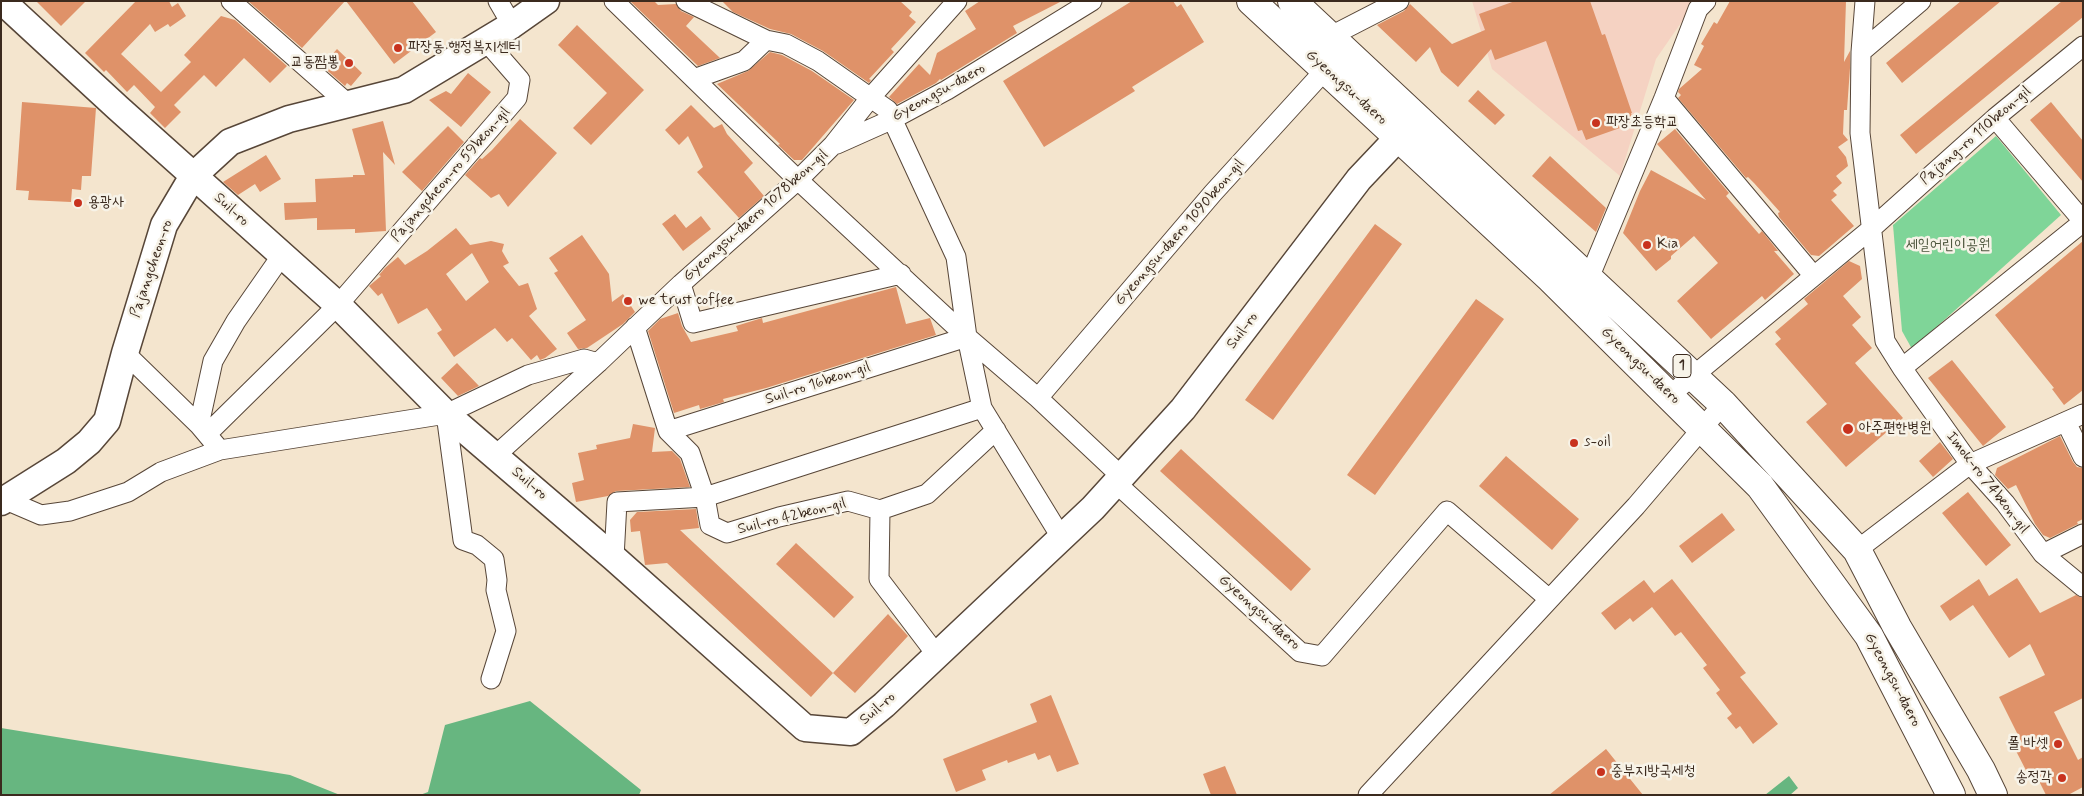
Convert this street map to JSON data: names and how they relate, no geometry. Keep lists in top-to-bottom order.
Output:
{
  "streets": {
    "main road": ["Gyeongsu-daero", "1"],
    "street": [
      "Pajang-ro 110beon-gil",
      "Pajangcheon-ro 59beon-gil",
      "Suil-ro",
      "Gyeongsu-daero 1078beon-gil",
      "Gyeongsu-daero 1090beon-gil",
      "Pajangcheon-ro",
      "Suil-ro 16beon-gil",
      "Imok-ro 74beon-gil",
      "Suil-ro 42beon-gil"
    ]
  },
  "crossings": [
    ["Gyeongsu-daero", "Pajang-ro 110beon-gil"],
    ["Gyeongsu-daero", "Suil-ro"],
    ["Gyeongsu-daero", "Gyeongsu-daero 1078beon-gil"],
    ["Gyeongsu-daero", "Gyeongsu-daero 1090beon-gil"],
    ["Pajang-ro 110beon-gil", "Imok-ro 74beon-gil"],
    ["Pajangcheon-ro 59beon-gil", "Suil-ro"],
    ["Pajangcheon-ro 59beon-gil", "Pajangcheon-ro"],
    ["Suil-ro", "Gyeongsu-daero 1078beon-gil"],
    ["Suil-ro", "Pajangcheon-ro"]
  ],
  "parks": ["세일어린이공원"],
  "places": [
    "파장동 행정복지센터",
    "교동짬뽕",
    "파장초등학교",
    "용광사",
    "Kia",
    "we trust coffee",
    "아주편한병원",
    "s-oil",
    "폴 바셋",
    "중부지방국세청",
    "송정각"
  ]
}
